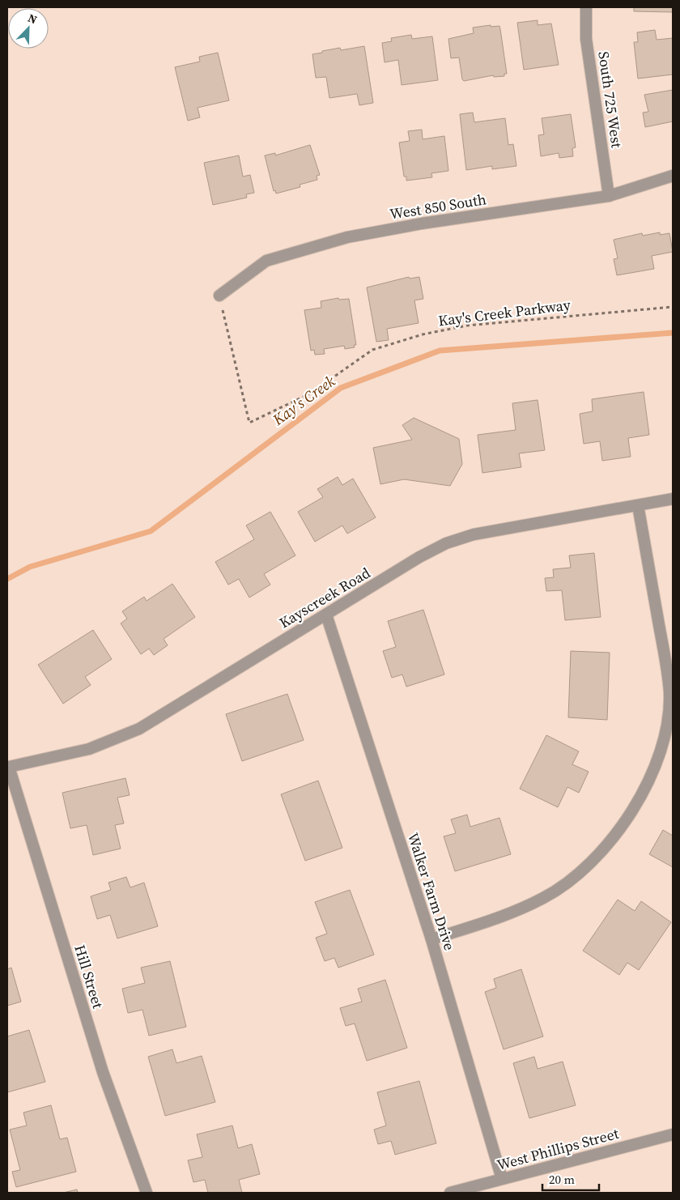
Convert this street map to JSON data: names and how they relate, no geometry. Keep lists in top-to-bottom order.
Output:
{
  "streets": {
    "street": [
      "South 725 West",
      "West 850 South",
      "Kayscreek Road",
      "Walker Farm Drive",
      "Hill Street",
      "West Phillips Street"
    ],
    "path": ["Kay's Creek Parkway"]
  },
  "crossings": [
    ["South 725 West", "West 850 South"],
    ["West 850 South", "Kay's Creek Parkway"],
    ["Kayscreek Road", "Walker Farm Drive"],
    ["Kayscreek Road", "Hill Street"],
    ["Walker Farm Drive", "West Phillips Street"]
  ],
  "water": ["Kay's Creek"],
  "scale_bar": "20 m",
  "north": "top right"
}
